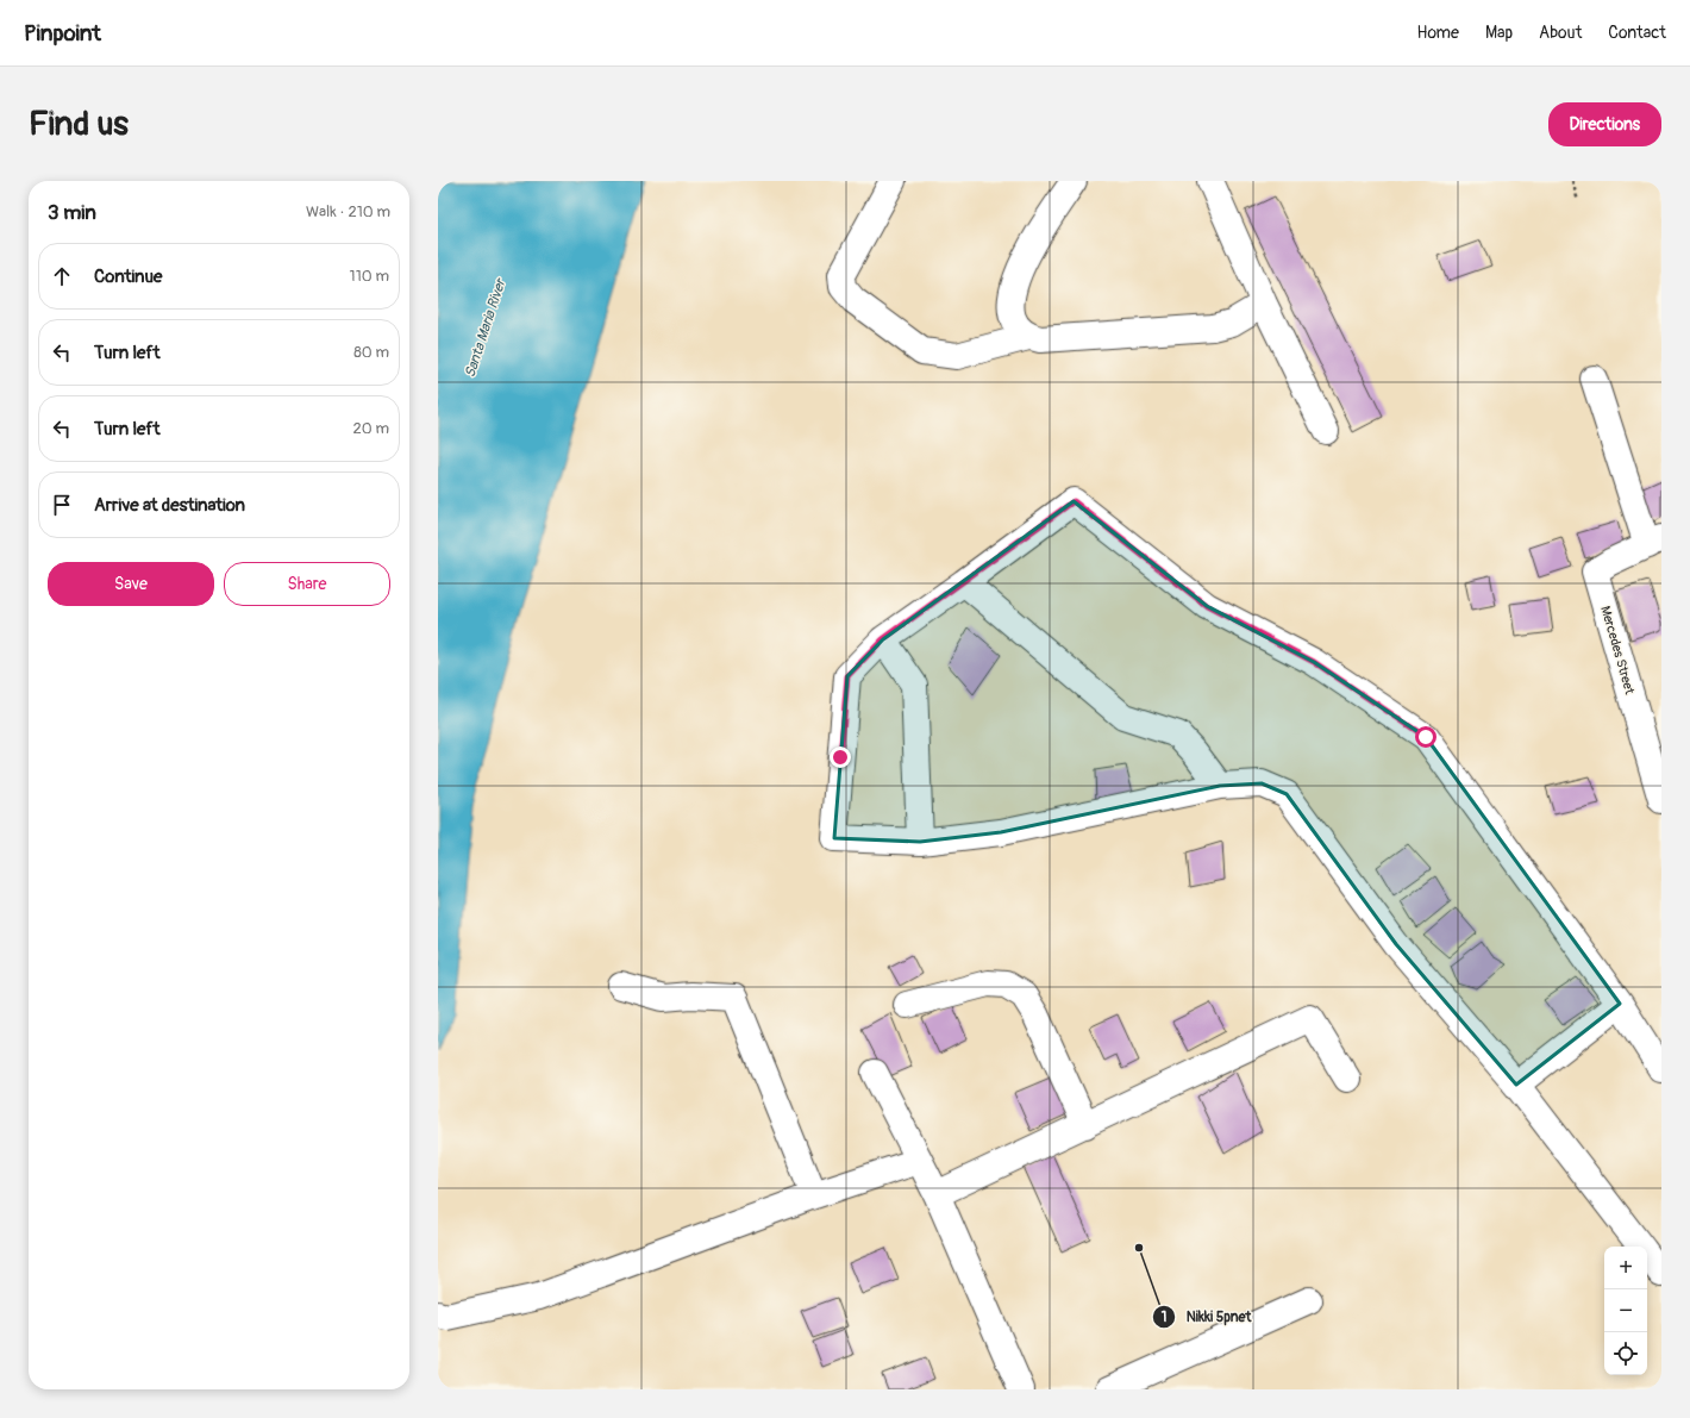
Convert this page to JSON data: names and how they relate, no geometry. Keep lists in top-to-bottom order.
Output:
{
  "streets": {
    "street": ["Mercedes Street"]
  },
  "water": ["Santa Maria River"],
  "places": ["Nikki 5pnet"],
  "page": {
    "header": "Pinpoint",
    "nav": [
      "Home",
      "Map",
      "About",
      "Contact"
    ],
    "buttons": [
      "Directions",
      ["Save", "Share"]
    ],
    "title": "Find us",
    "heading": ["3 min", "Walk · 210 m"],
    "list": [
      ["Continue", "110 m"],
      ["Turn left", "80 m"],
      ["Turn left", "20 m"],
      "Arrive at destination"
    ],
    "map_buttons": ["+", "−"]
  }
}
